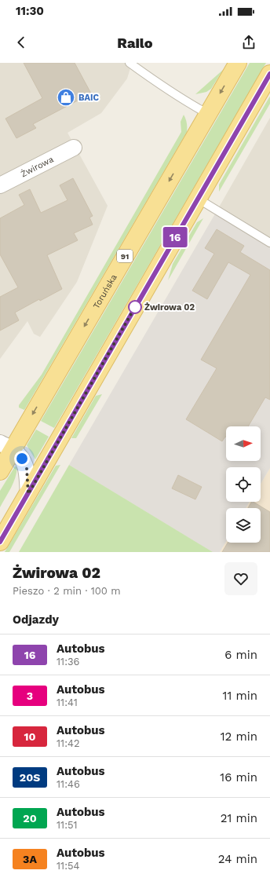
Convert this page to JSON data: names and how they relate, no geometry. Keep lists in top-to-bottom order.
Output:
{
  "streets": {
    "main road": ["91", "Toruńska"],
    "street": ["Żwirowa"]
  },
  "places": {
    "shop": ["BAIC"],
    "other": ["Żwirowa 02"]
  },
  "lines": ["bus line 16"],
  "north": "right",
  "page": {
    "status": "11:30",
    "header": "Railo",
    "on_map": "16",
    "heading": [
      ["Żwirowa 02", "Pieszo · 2 min · 100 m"],
      "Odjazdy"
    ],
    "list": [
      {
        "mark": "16",
        "name": "Autobus",
        "note": "11:36",
        "value": "6 min"
      },
      {
        "mark": "3",
        "name": "Autobus",
        "note": "11:41",
        "value": "11 min"
      },
      {
        "mark": "10",
        "name": "Autobus",
        "note": "11:42",
        "value": "12 min"
      },
      {
        "mark": "20S",
        "name": "Autobus",
        "note": "11:46",
        "value": "16 min"
      },
      {
        "mark": "20",
        "name": "Autobus",
        "note": "11:51",
        "value": "21 min"
      },
      {
        "mark": "3A",
        "name": "Autobus",
        "note": "11:54",
        "value": "24 min"
      }
    ]
  }
}
